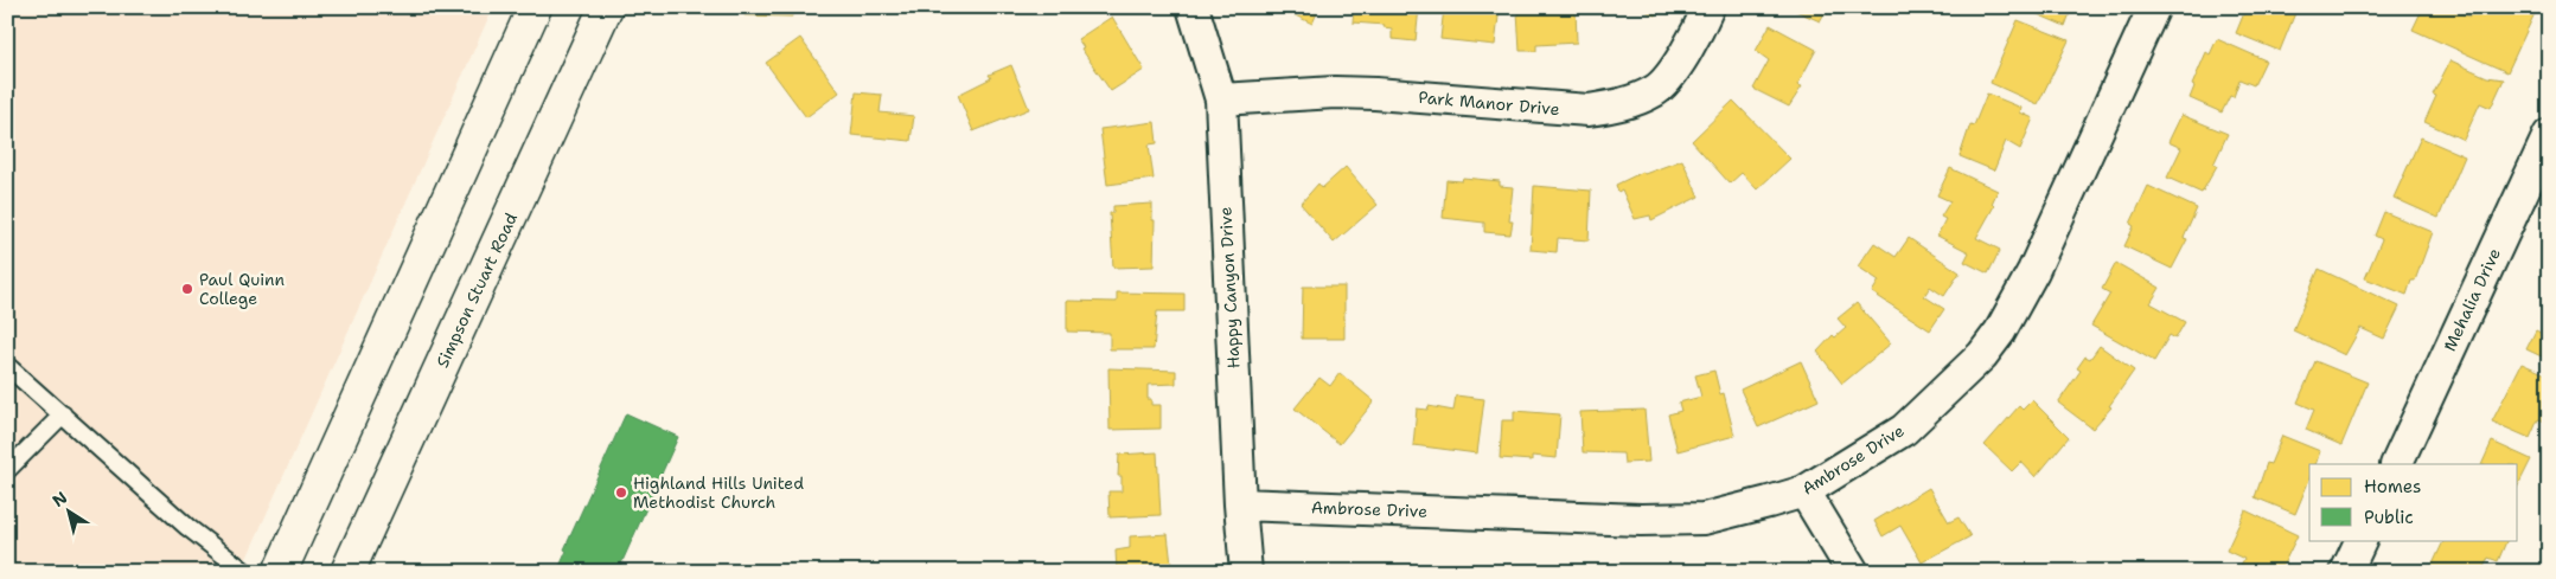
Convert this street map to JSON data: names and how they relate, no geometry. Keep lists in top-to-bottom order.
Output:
{
  "streets": {
    "main road": ["Simpson Stuart Road"],
    "street": [
      "Park Manor Drive",
      "Happy Canyon Drive",
      "Mehalia Drive",
      "Ambrose Drive"
    ]
  },
  "crossings": [
    ["Park Manor Drive", "Happy Canyon Drive"],
    ["Happy Canyon Drive", "Ambrose Drive"]
  ],
  "places": ["Paul Quinn College", "Highland Hills United Methodist Church"],
  "legend": ["Homes", "Public"],
  "north": "top left"
}
